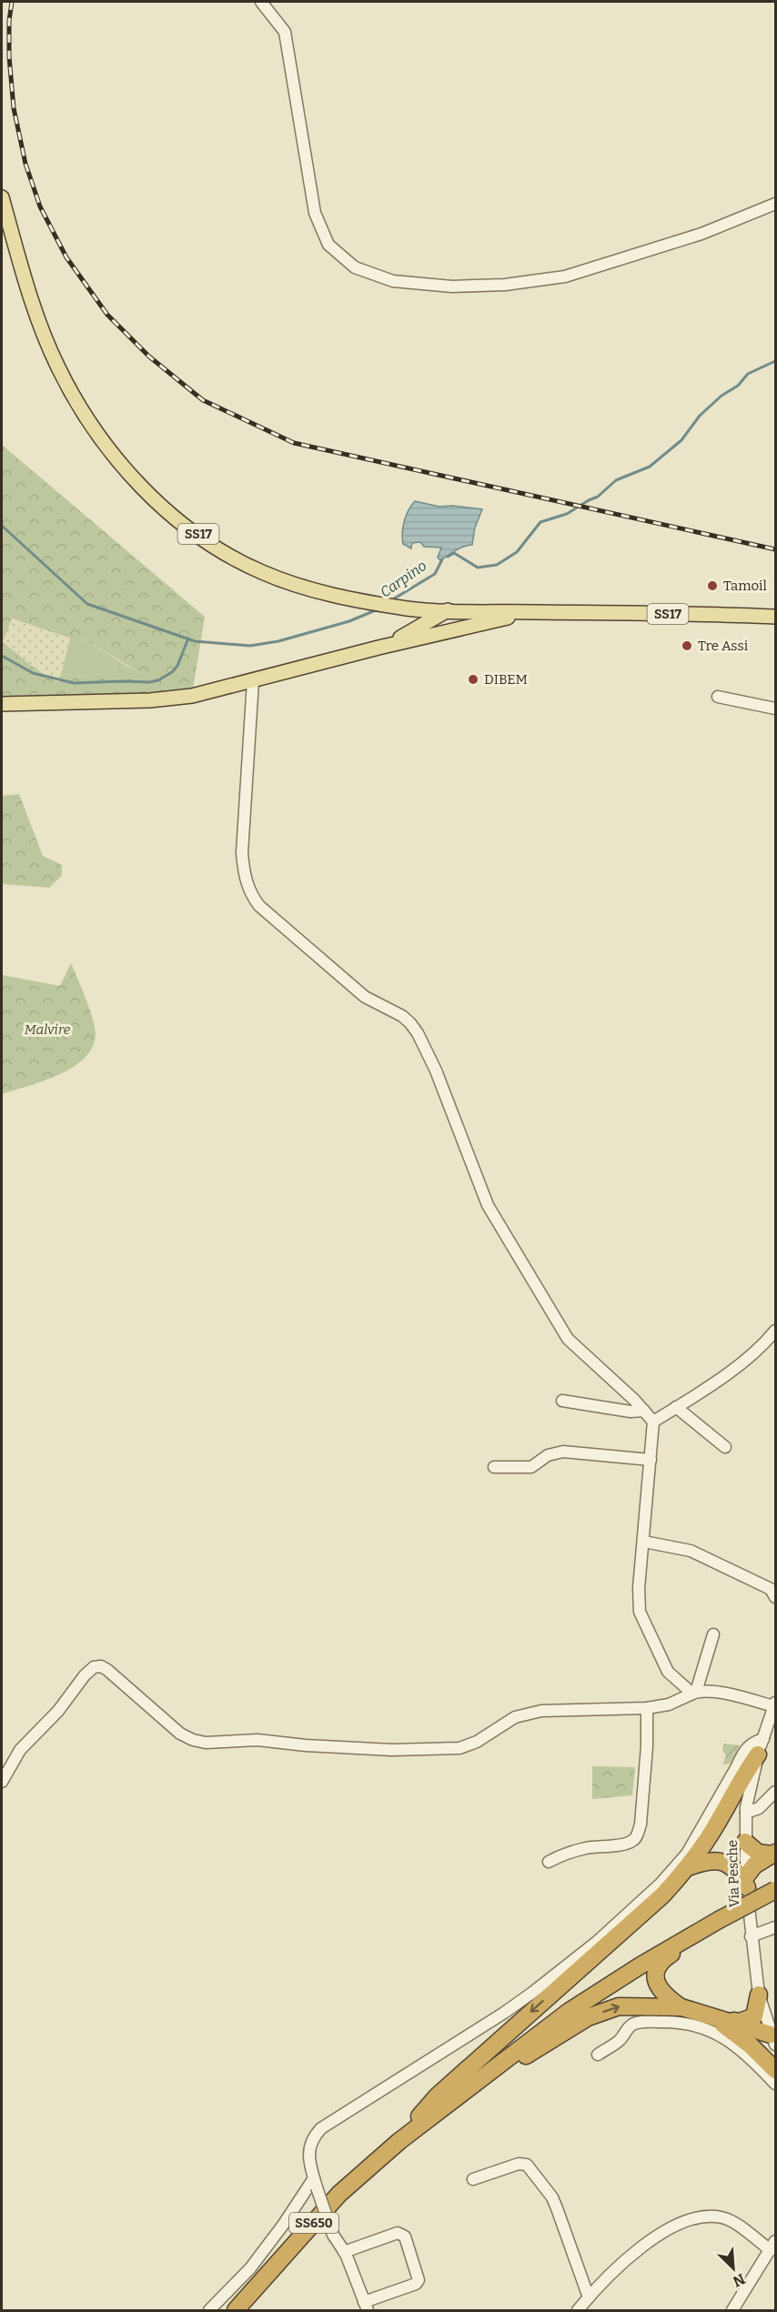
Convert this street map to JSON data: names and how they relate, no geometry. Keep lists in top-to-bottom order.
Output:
{
  "streets": {
    "highway": ["SS650"],
    "main road": ["SS17"],
    "street": ["Via Pesche"]
  },
  "water": ["Carpino"],
  "parks": ["Malvire"],
  "places": ["Tamoil", "Tre Assi", "DIBEM"],
  "north": "bottom right"
}
